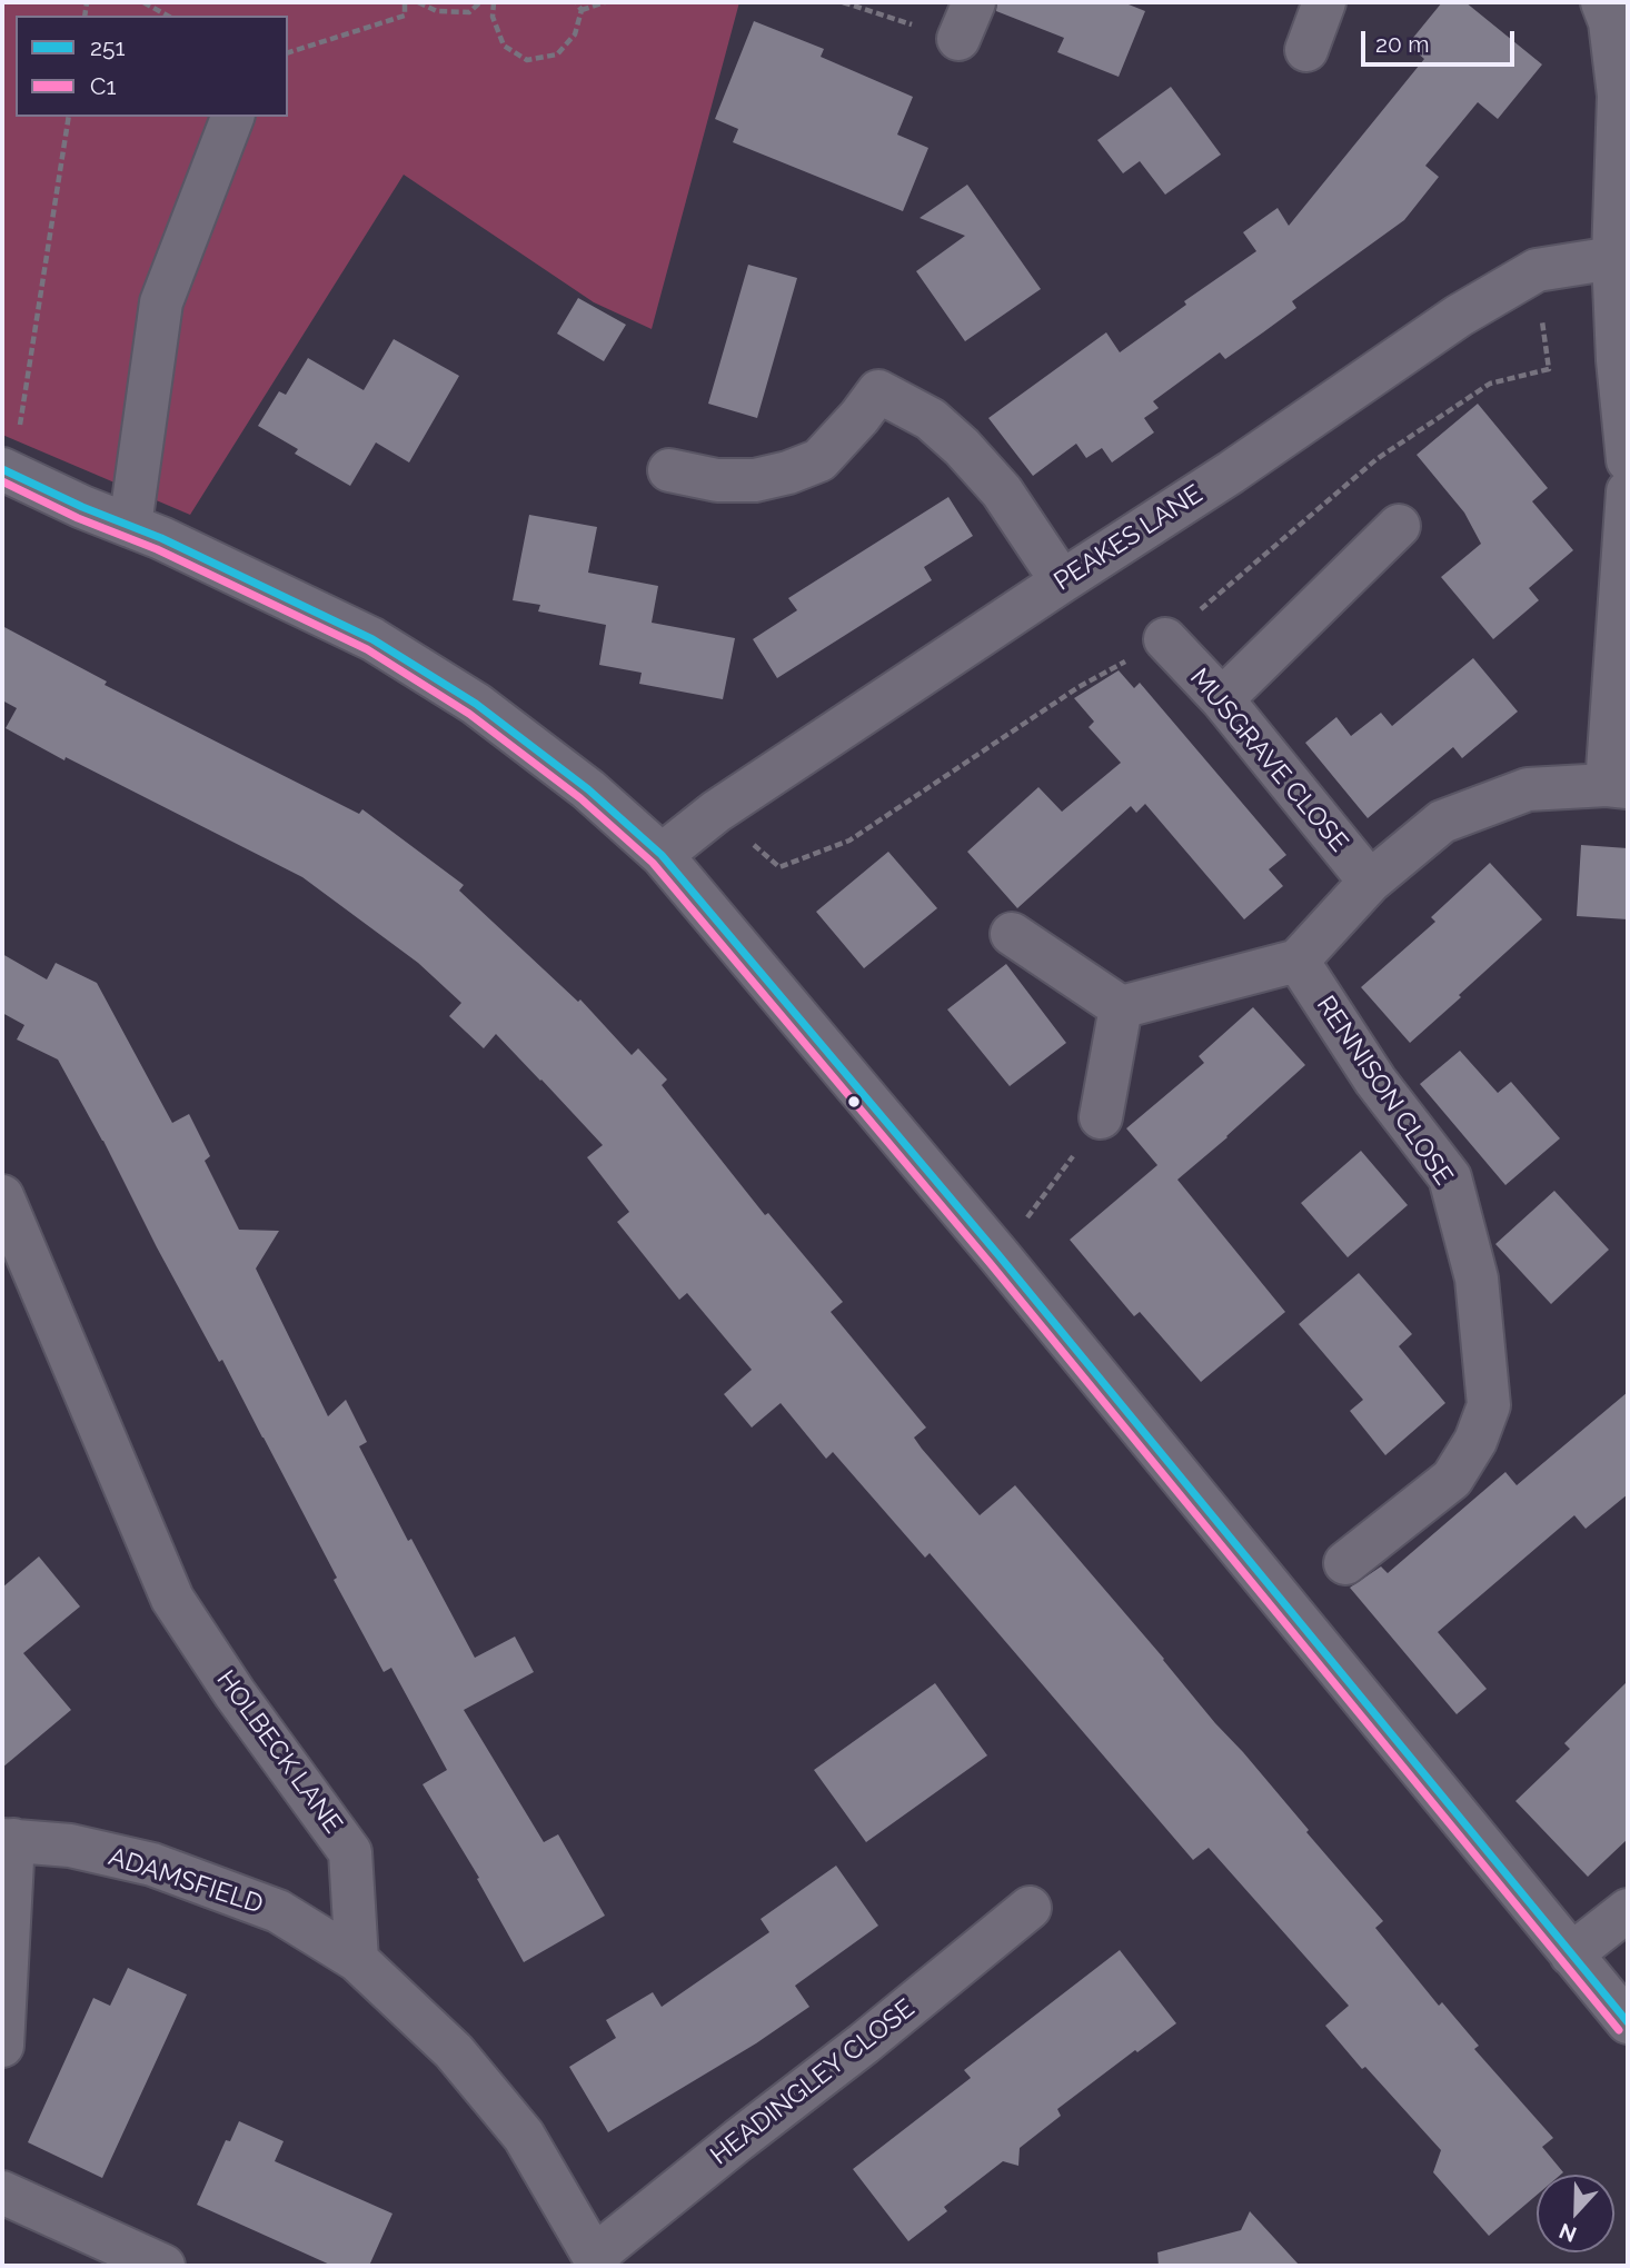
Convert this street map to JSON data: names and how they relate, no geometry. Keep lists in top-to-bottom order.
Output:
{
  "streets": {
    "street": [
      "PEAKES LANE",
      "MUSGRAVE CLOSE",
      "RENNISON CLOSE",
      "HOLBECK LANE",
      "ADAMSFIELD",
      "HEADINGLEY CLOSE"
    ]
  },
  "crossings": [
    ["HOLBECK LANE", "ADAMSFIELD"]
  ],
  "lines": ["transit line 251", "transit line C1"],
  "legend": ["251", "C1"],
  "scale_bar": "20 m",
  "north": "bottom"
}
